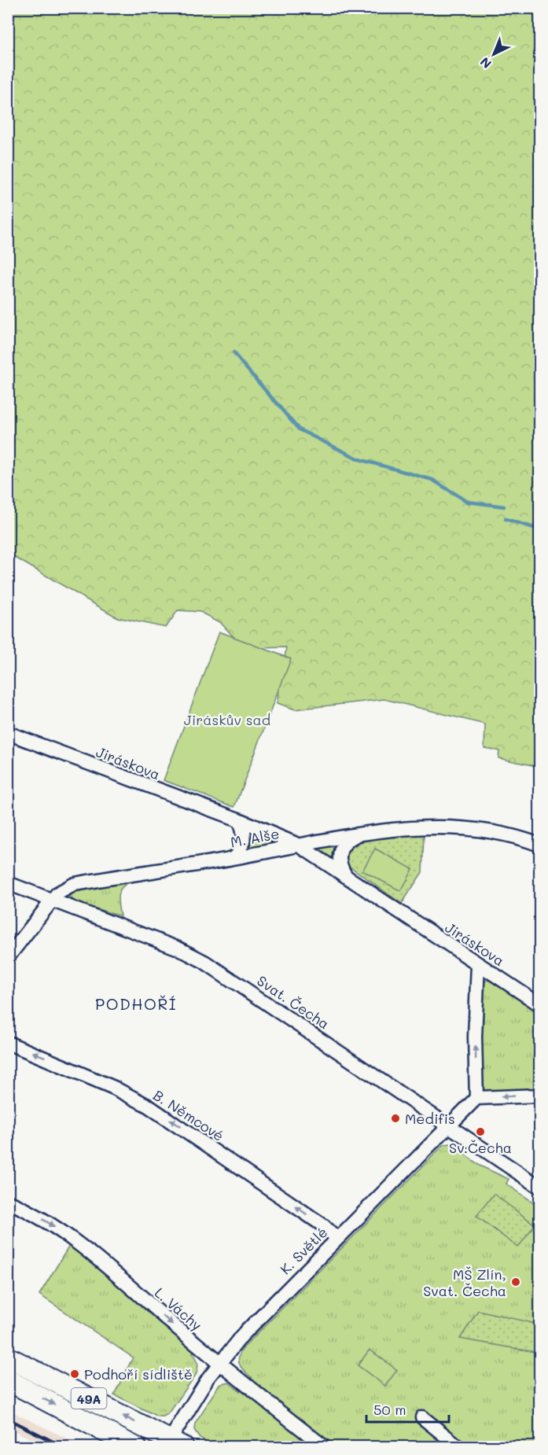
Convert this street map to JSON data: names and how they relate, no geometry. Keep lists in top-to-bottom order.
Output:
{
  "streets": {
    "main road": ["49A"],
    "street": [
      "Jiráskova",
      "M. Alše",
      "Svat. Čecha",
      "B. Němcové",
      "K. Světlé",
      "L. Váchy"
    ]
  },
  "crossings": [
    ["Jiráskova", "M. Alše"],
    ["M. Alše", "Svat. Čecha"],
    ["Svat. Čecha", "K. Světlé"],
    ["B. Němcové", "K. Světlé"],
    ["K. Světlé", "L. Váchy"],
    ["K. Světlé", "49A"]
  ],
  "one_way": ["B. Němcové", "L. Váchy"],
  "districts": ["PODHOŘÍ"],
  "parks": ["Jiráskův sad"],
  "places": [
    "Medifis",
    "Sv.Čecha",
    "MŠ Zlín, Svat. Čecha",
    "Podhoří sídliště"
  ],
  "scale_bar": "50 m",
  "north": "bottom left"
}
